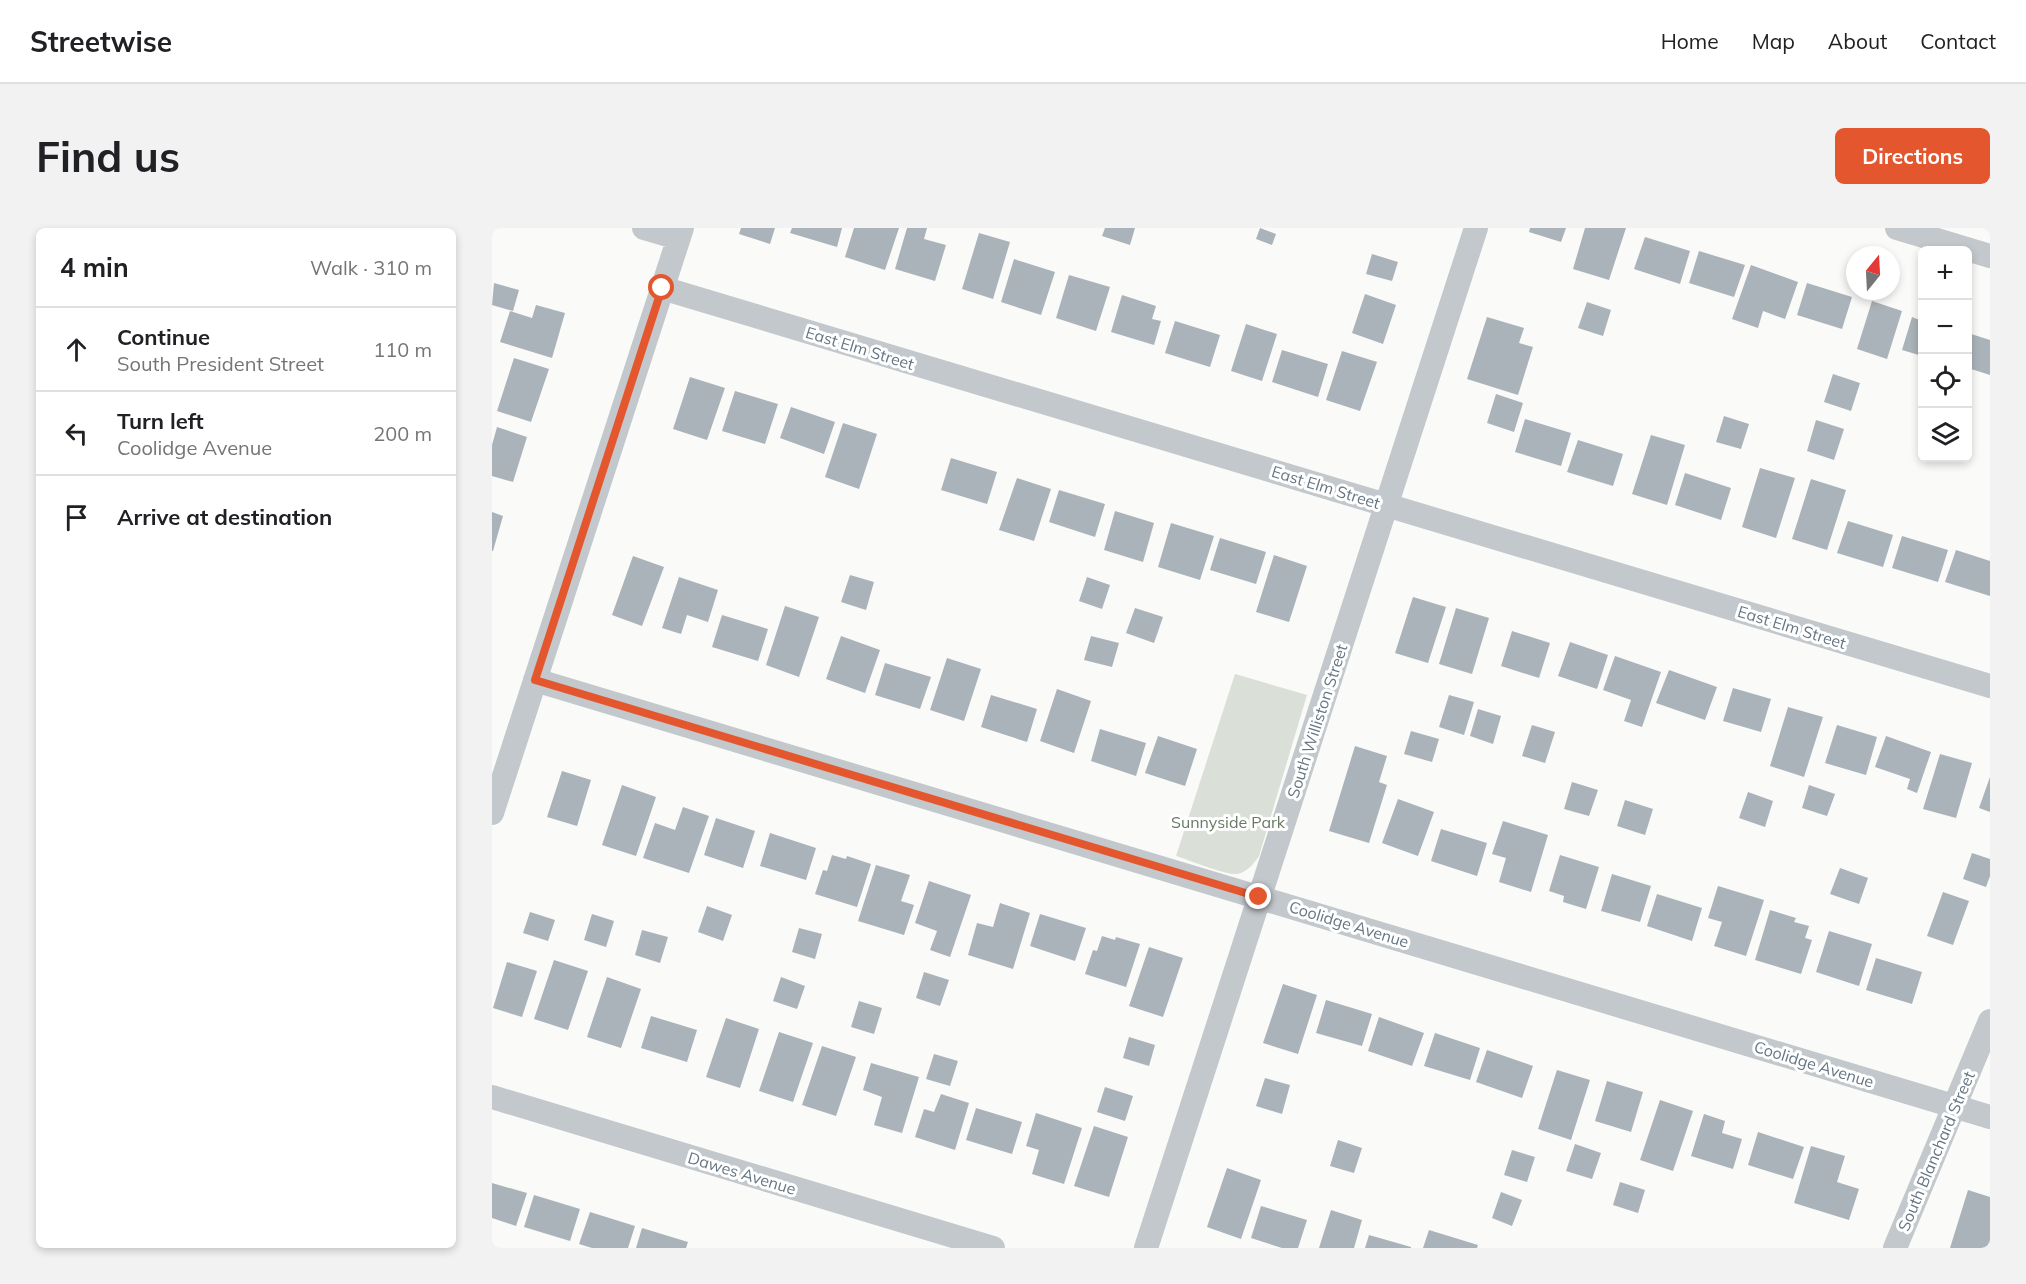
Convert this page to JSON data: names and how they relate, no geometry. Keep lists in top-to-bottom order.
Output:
{
  "streets": {
    "street": [
      "East Elm Street",
      "South Williston Street",
      "Coolidge Avenue",
      "South Blanchard Street",
      "Dawes Avenue"
    ]
  },
  "crossings": [
    ["East Elm Street", "South Williston Street"],
    ["South Williston Street", "Coolidge Avenue"],
    ["Coolidge Avenue", "South Blanchard Street"]
  ],
  "parks": ["Sunnyside Park"],
  "north": "top",
  "page": {
    "header": "Streetwise",
    "nav": [
      "Home",
      "Map",
      "About",
      "Contact"
    ],
    "buttons": "Directions",
    "title": "Find us",
    "heading": ["4 min", "Walk · 310 m"],
    "map_buttons": ["+", "−"],
    "list": [
      ["Continue", "South President Street", "110 m"],
      ["Turn left", "Coolidge Avenue", "200 m"],
      "Arrive at destination"
    ]
  }
}
